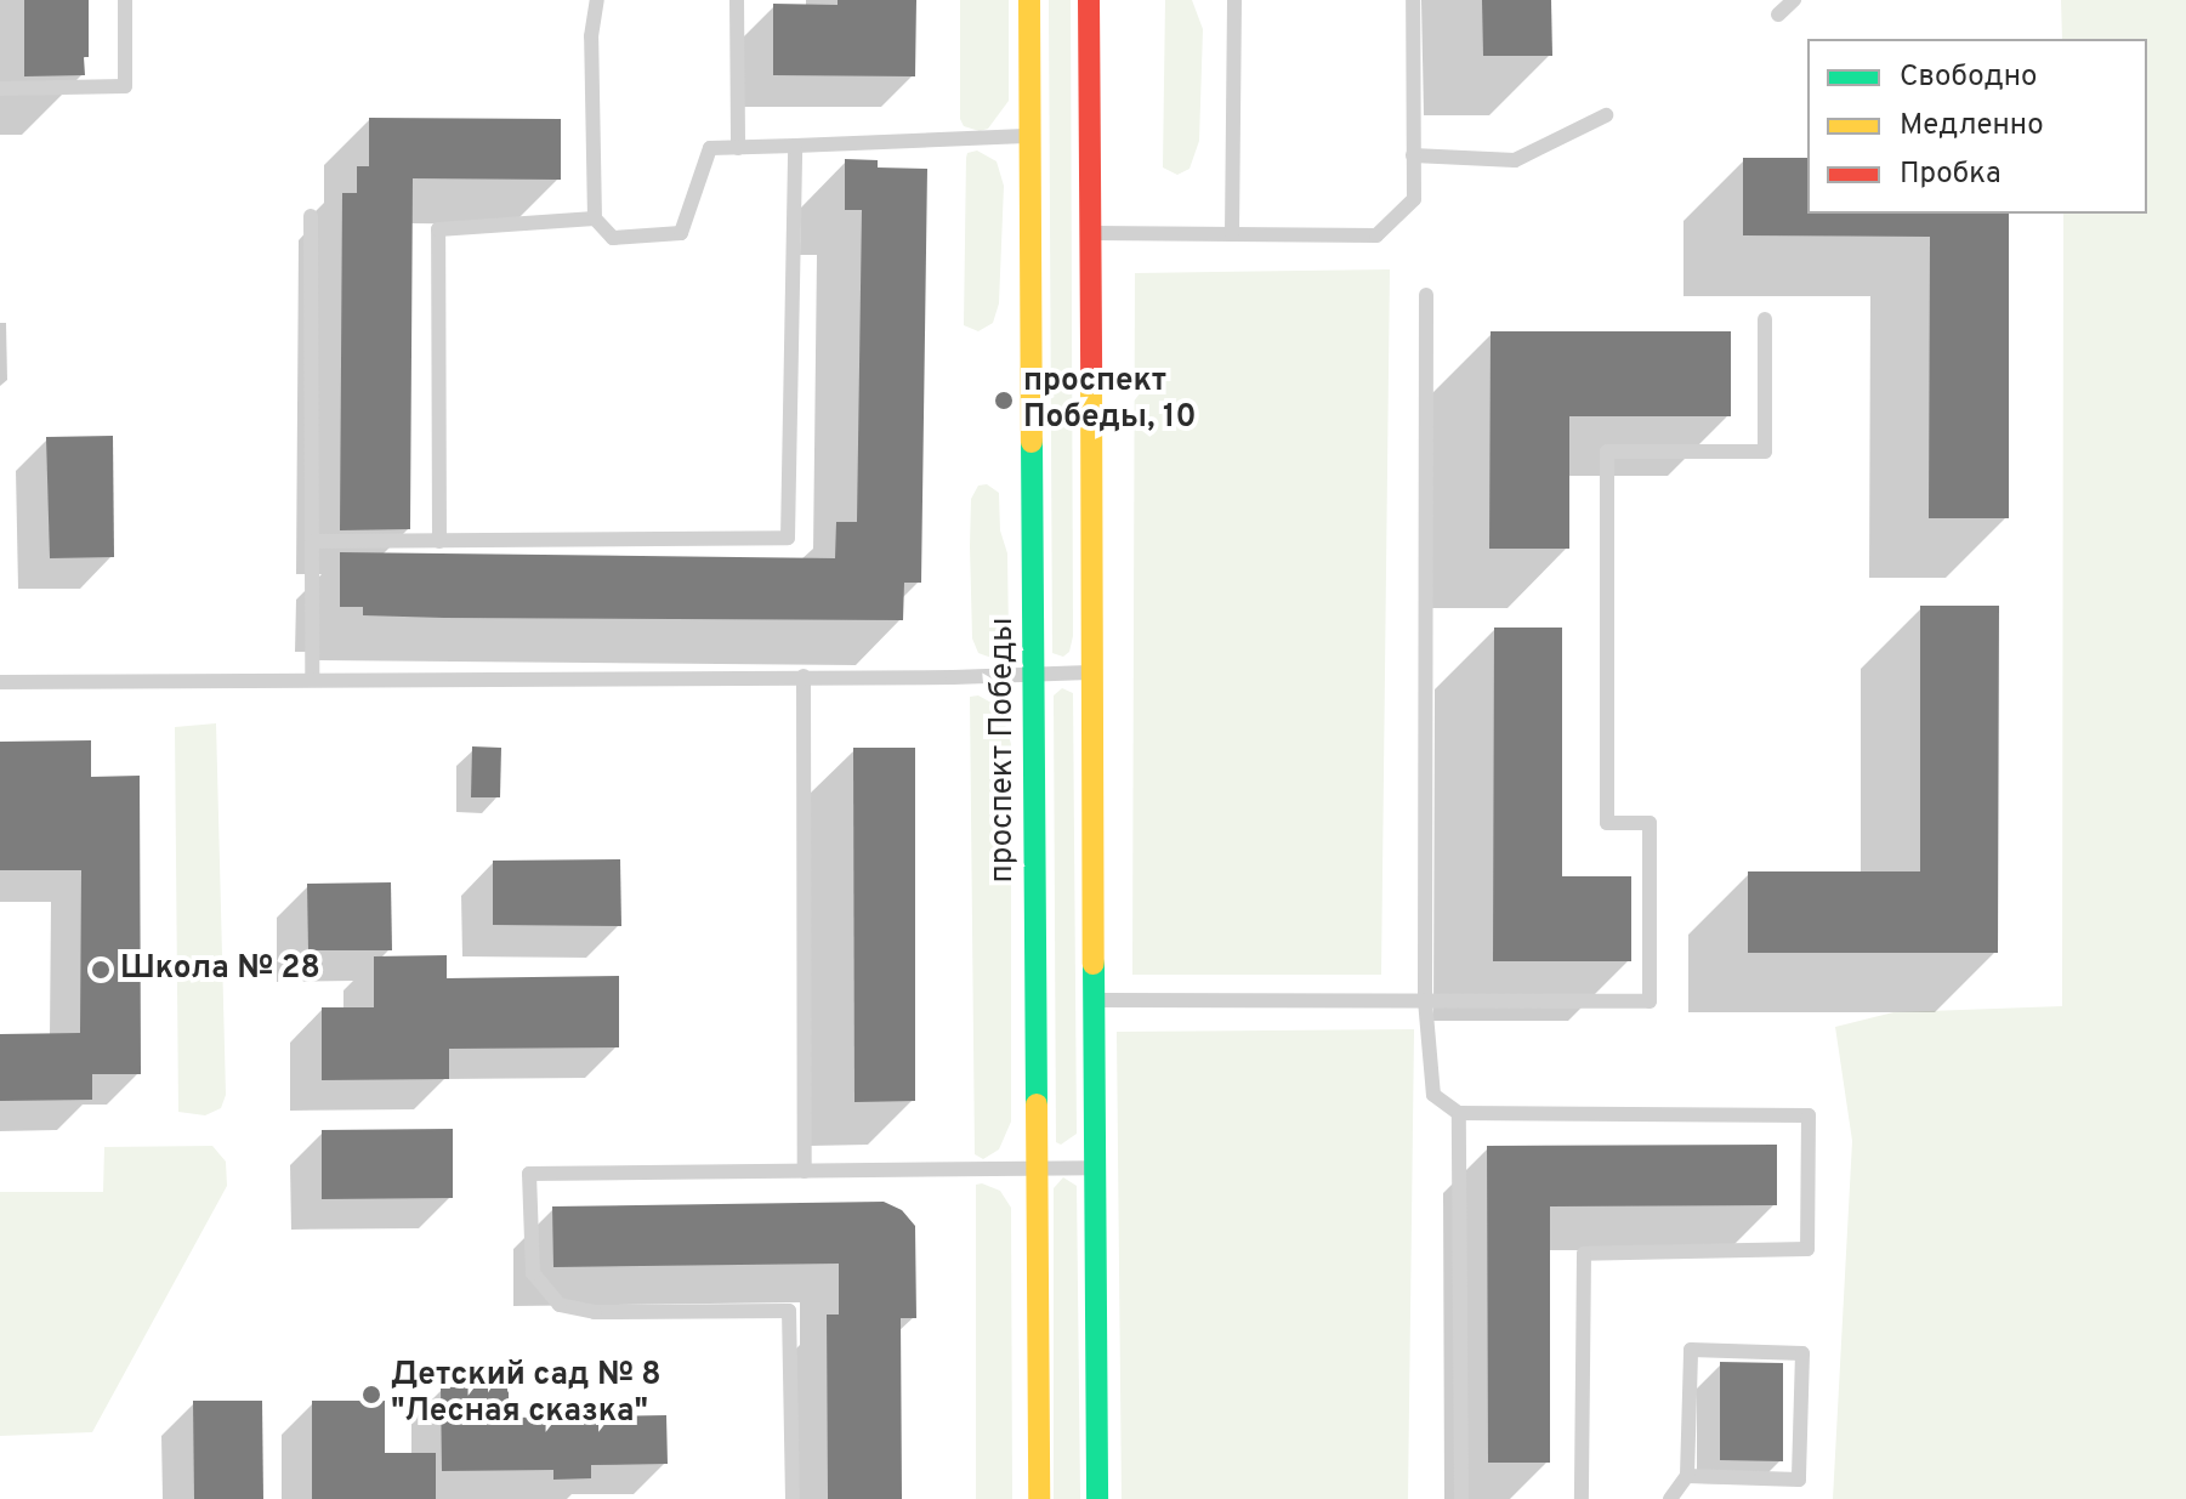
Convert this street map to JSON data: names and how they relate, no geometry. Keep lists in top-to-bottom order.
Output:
{
  "streets": {
    "main road": ["проспект Победы"]
  },
  "places": ["проспект Победы, 10", "Школа № 28", "Детский сад № 8 \"Лесная сказка\""],
  "legend": ["Свободно", "Медленно", "Пробка"]
}
